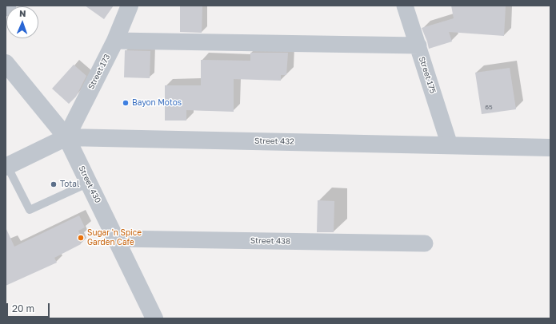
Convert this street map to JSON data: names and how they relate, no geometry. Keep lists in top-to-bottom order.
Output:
{
  "streets": {
    "street": [
      "Street 173",
      "Street 175",
      "Street 432",
      "Street 430",
      "Street 438"
    ]
  },
  "crossings": [
    ["Street 173", "Street 432"],
    ["Street 173", "Street 430"],
    ["Street 175", "Street 432"],
    ["Street 432", "Street 430"],
    ["Street 430", "Street 438"]
  ],
  "places": ["Bayon Motos", "Total", "Sugar 'n Spice Garden Cafe"],
  "house_numbers": ["65"],
  "scale_bar": "20 m",
  "north": "top"
}
